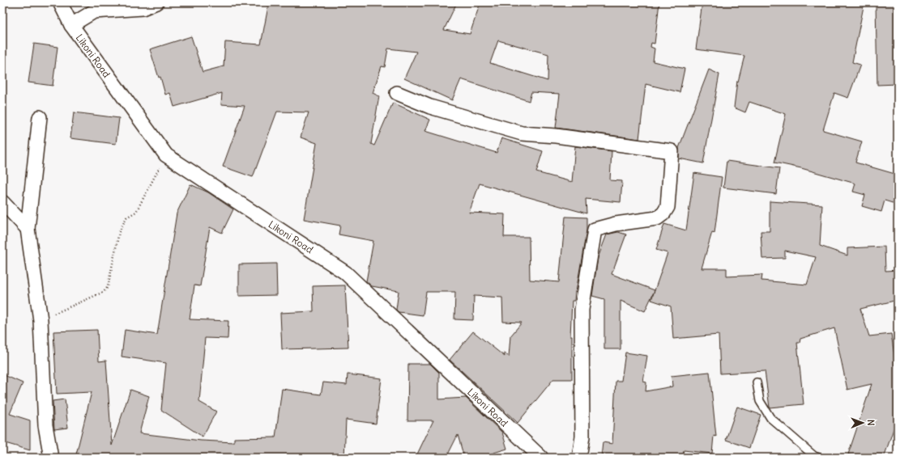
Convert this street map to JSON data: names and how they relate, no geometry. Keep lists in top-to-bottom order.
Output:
{
  "streets": {
    "street": ["Likoni Road"]
  },
  "north": "right"
}
